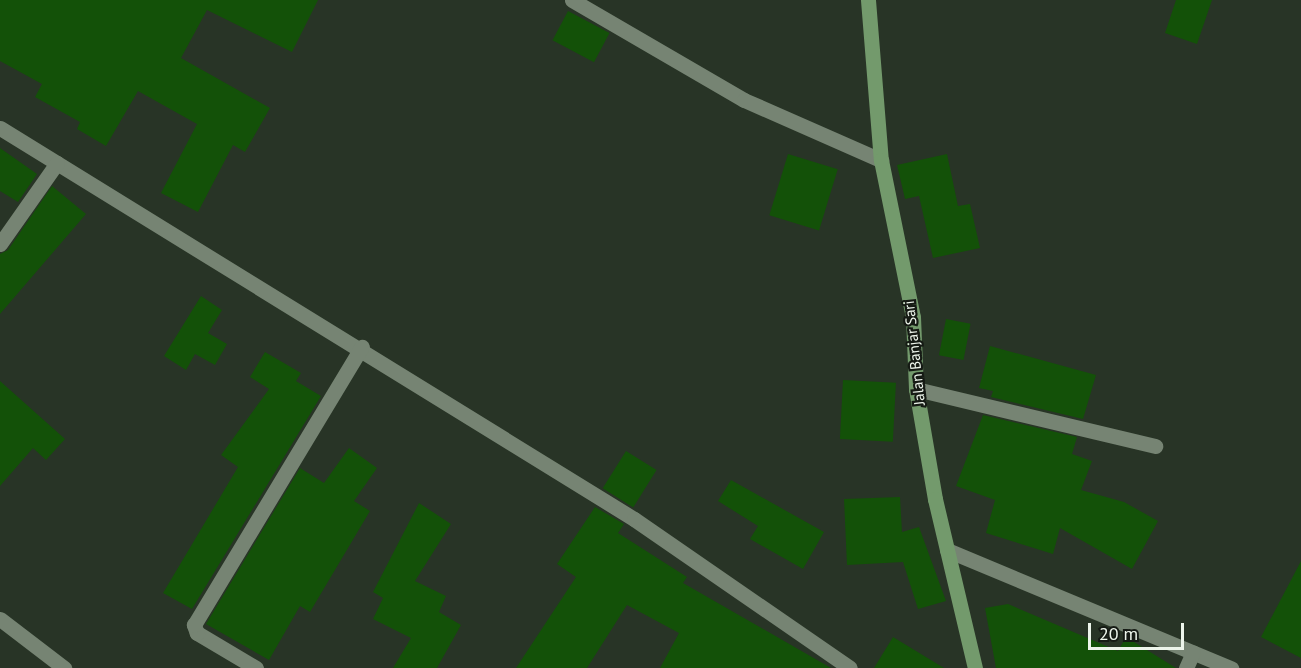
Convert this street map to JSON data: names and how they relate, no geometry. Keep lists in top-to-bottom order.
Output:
{
  "streets": {
    "street": ["Jalan Banjar Sari"]
  },
  "scale_bar": "20 m"
}
